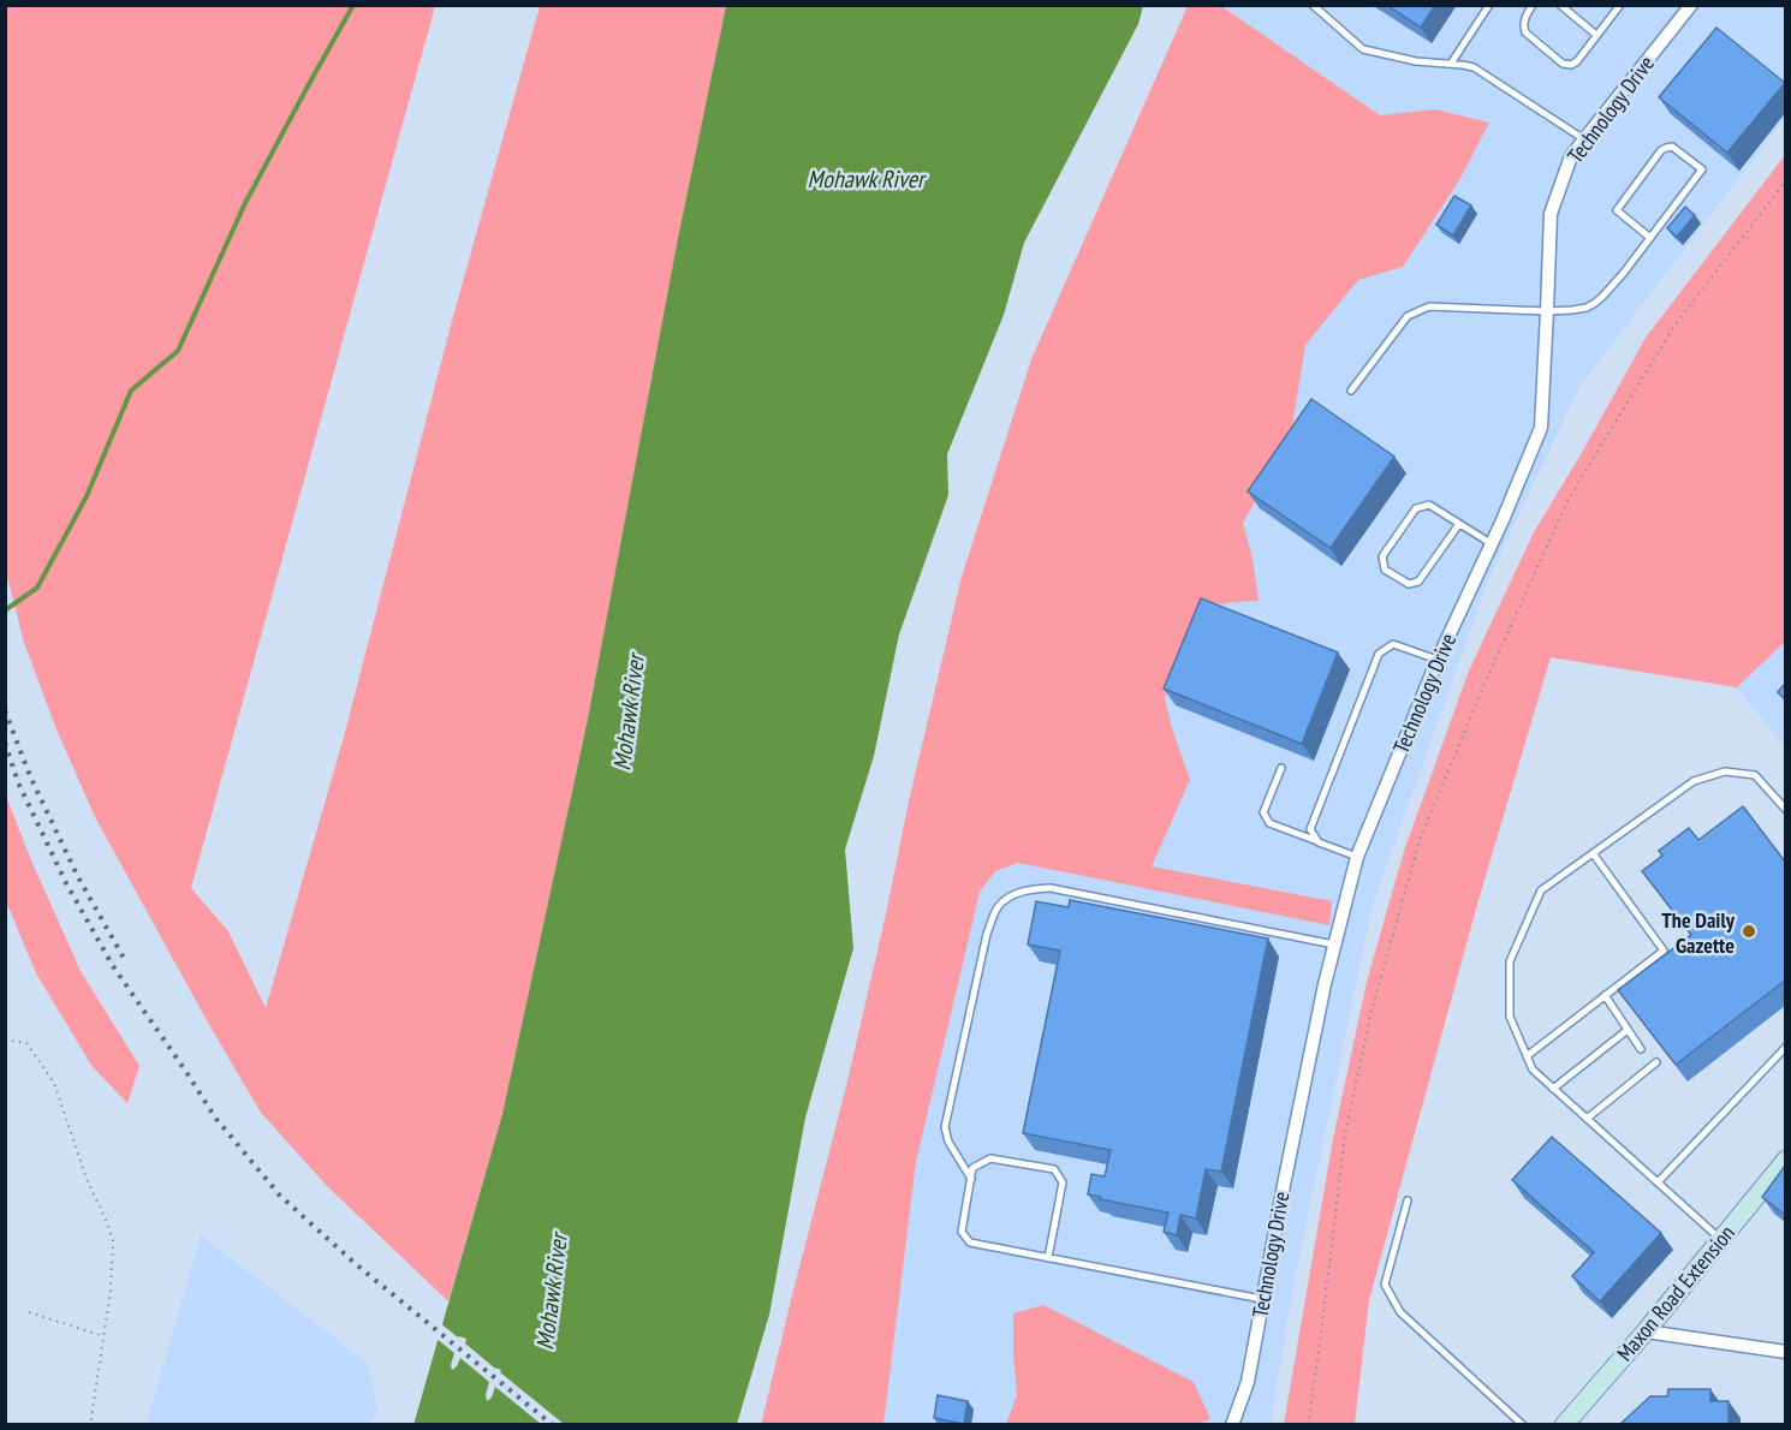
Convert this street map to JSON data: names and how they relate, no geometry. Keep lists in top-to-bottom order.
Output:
{
  "streets": {
    "street": ["Technology Drive", "Maxon Road Extension"]
  },
  "water": ["Mohawk River"],
  "places": ["The Daily Gazette"]
}
